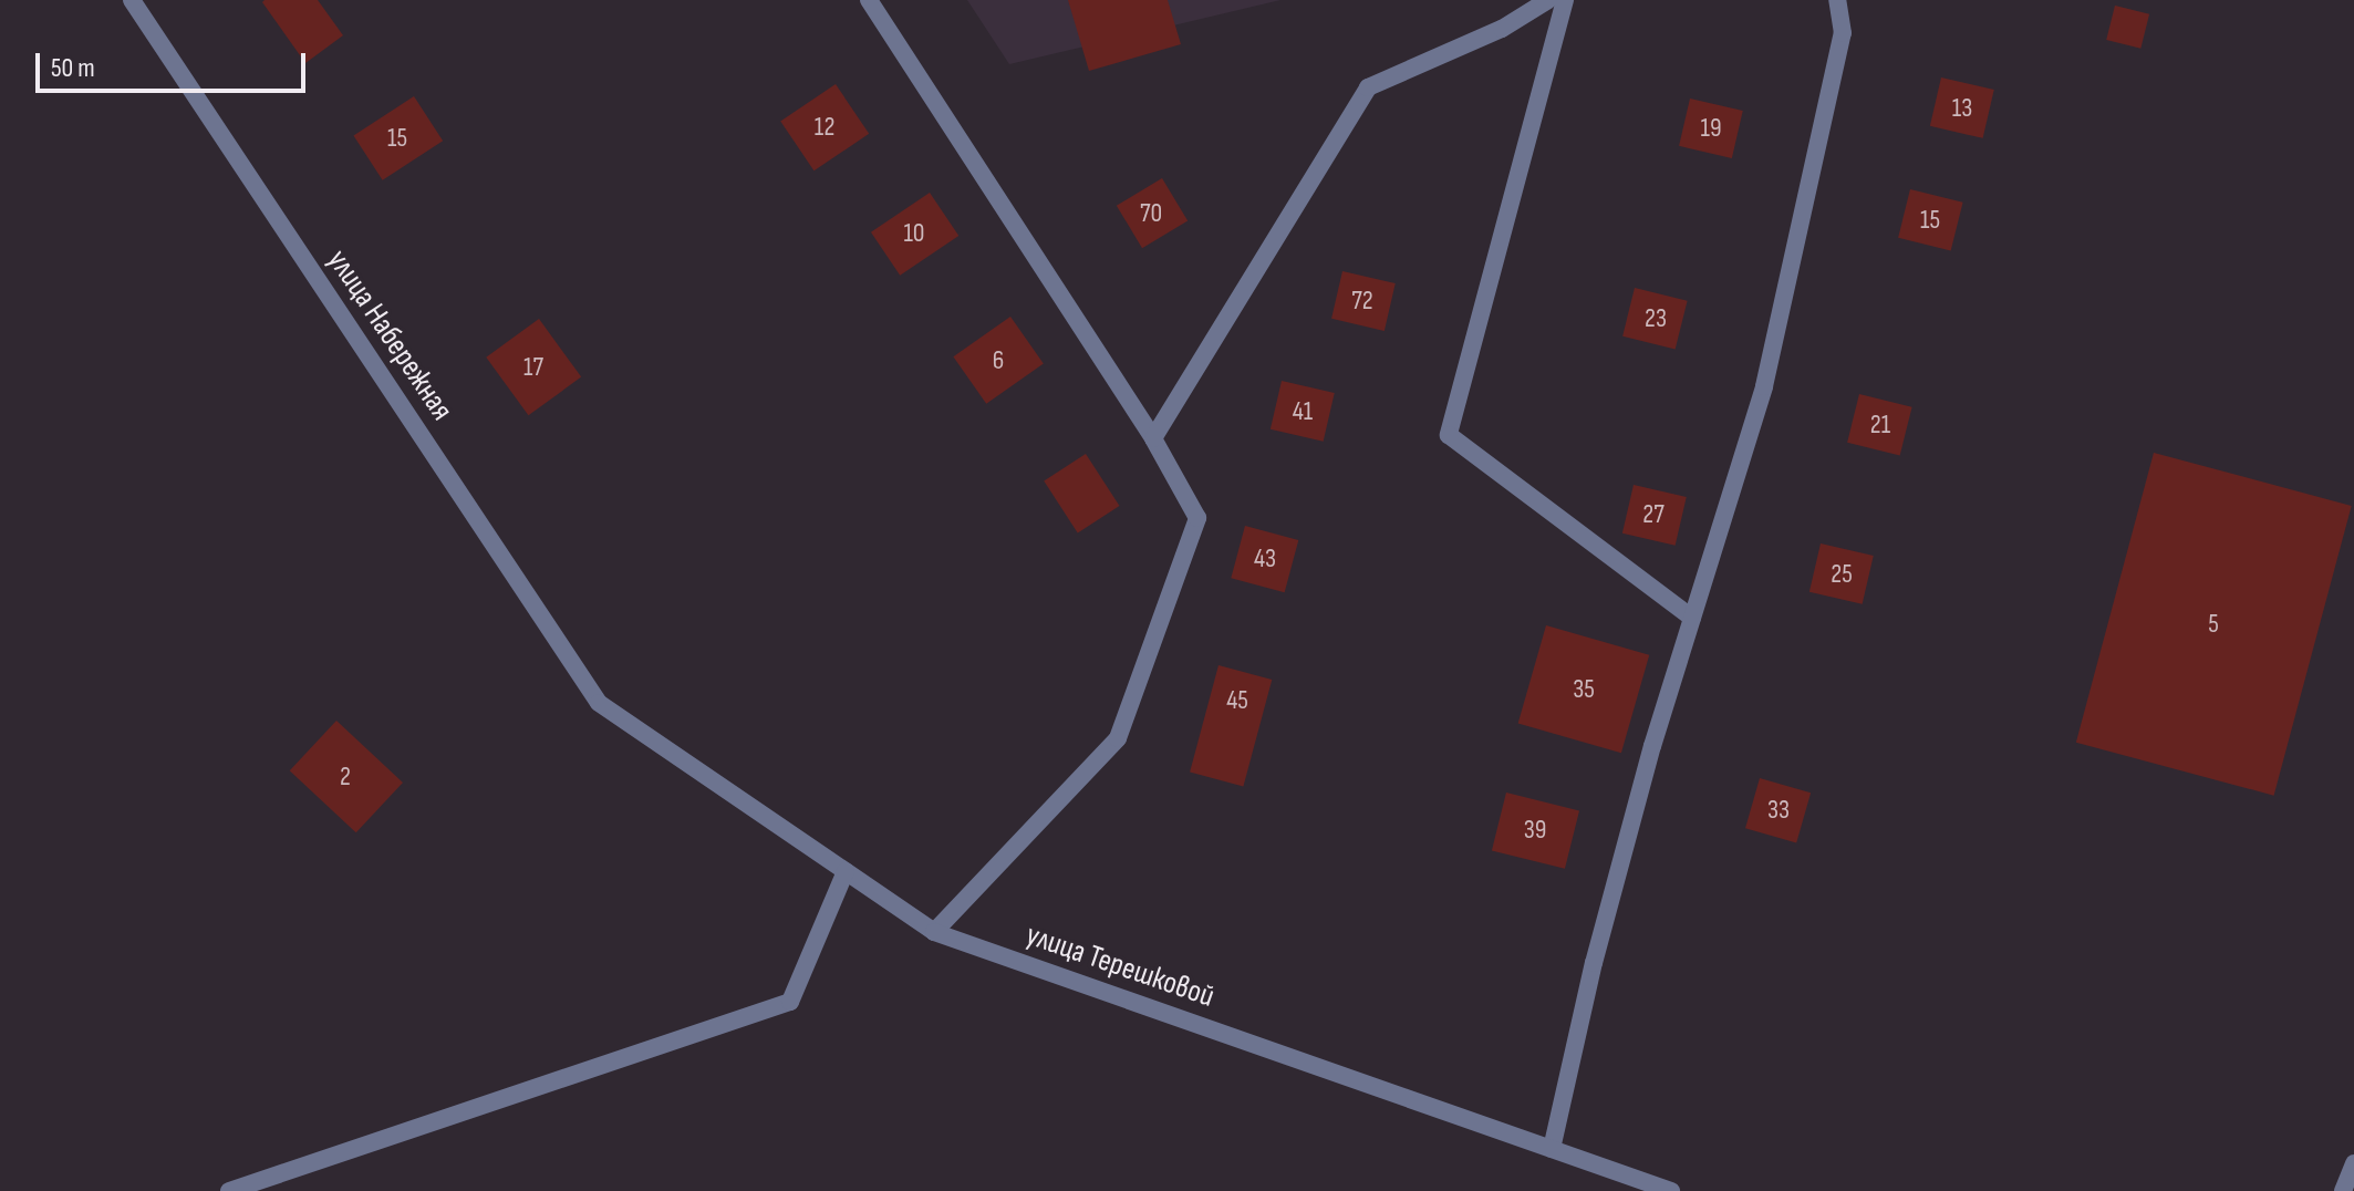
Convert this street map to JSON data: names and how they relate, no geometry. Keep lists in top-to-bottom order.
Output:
{
  "streets": {
    "street": ["улица Набережная", "улица Терешковой"]
  },
  "crossings": [
    ["улица Набережная", "улица Терешковой"]
  ],
  "house_numbers": [
    "13",
    "12",
    "19",
    "15",
    "70",
    "15",
    "10",
    "72",
    "23",
    "6",
    "17",
    "41",
    "21",
    "27",
    "43",
    "25",
    "5",
    "35",
    "45",
    "2",
    "33",
    "39"
  ],
  "scale_bar": "50 m"
}
